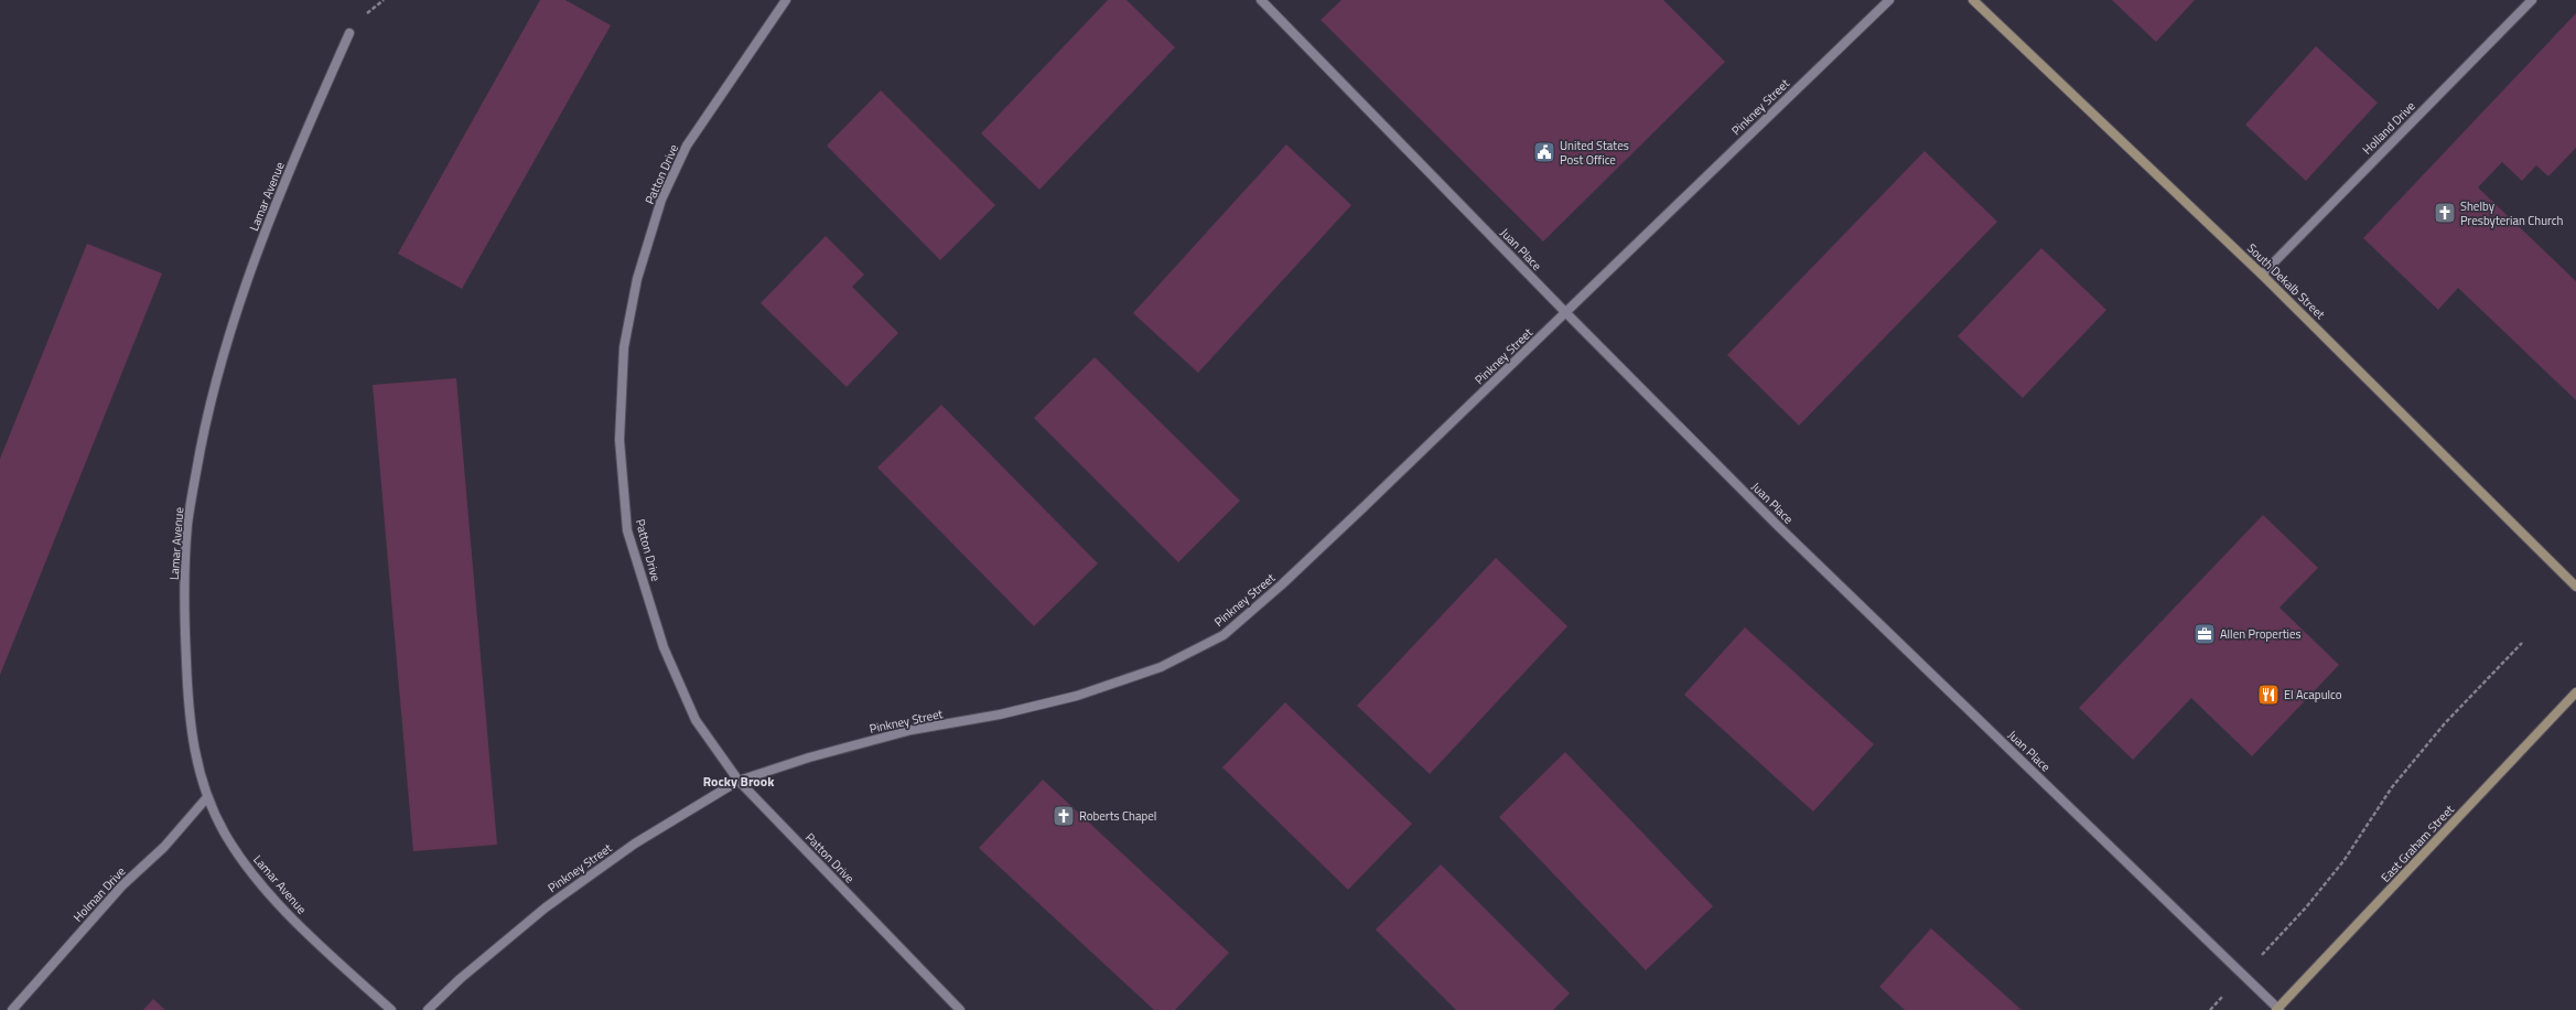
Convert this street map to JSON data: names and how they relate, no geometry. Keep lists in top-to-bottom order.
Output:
{
  "streets": {
    "main road": ["South Dekalb Street", "East Graham Street"],
    "street": [
      "Pinkney Street",
      "Holland Drive",
      "Patton Drive",
      "Lamar Avenue",
      "Juan Place",
      "Holman Drive"
    ]
  },
  "crossings": [
    ["Pinkney Street", "Patton Drive"],
    ["Pinkney Street", "Juan Place"],
    ["Holland Drive", "South Dekalb Street"],
    ["Lamar Avenue", "Holman Drive"],
    ["Juan Place", "East Graham Street"]
  ],
  "districts": ["Rocky Brook"],
  "places": {
    "public building": ["United States Post Office"],
    "church": ["Shelby Presbyterian Church", "Roberts Chapel"],
    "office": ["Allen Properties"],
    "restaurant": ["El Acapulco"]
  }
}
